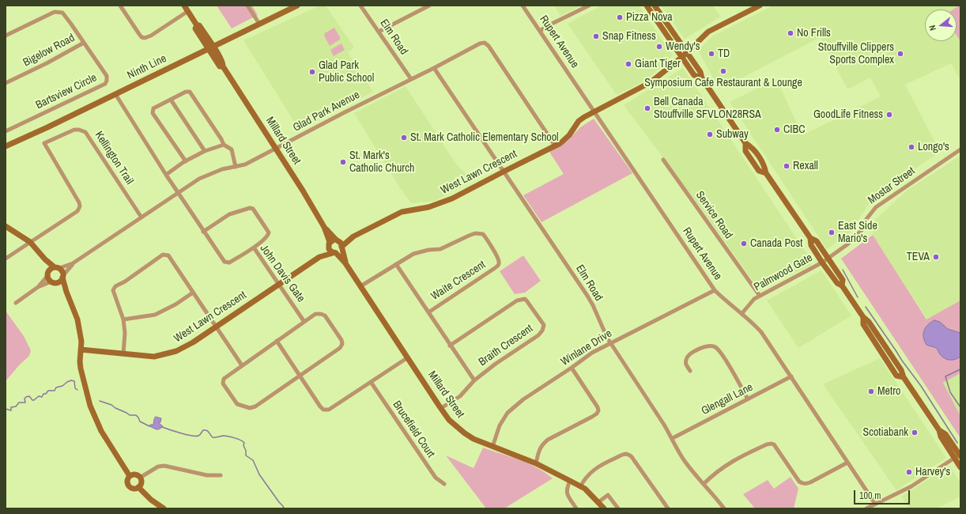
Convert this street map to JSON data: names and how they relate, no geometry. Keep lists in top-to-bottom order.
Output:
{
  "streets": {
    "street": [
      "Elm Road",
      "Rupert Avenue",
      "Bigelow Road",
      "Ninth Line",
      "Bartsview Circle",
      "Glad Park Avenue",
      "Millard Street",
      "Kellington Trail",
      "West Lawn Crescent",
      "Mostar Street",
      "Service Road",
      "Palmwood Gate",
      "John Davis Gate",
      "Waite Crescent",
      "Braith Crescent",
      "Winlane Drive",
      "Glengall Lane",
      "Brucefield Court"
    ]
  },
  "crossings": [
    ["Elm Road", "Glad Park Avenue"],
    ["Elm Road", "West Lawn Crescent"],
    ["Elm Road", "Winlane Drive"],
    ["Elm Road", "Glengall Lane"],
    ["Rupert Avenue", "West Lawn Crescent"],
    ["Rupert Avenue", "Palmwood Gate"],
    ["Rupert Avenue", "Winlane Drive"],
    ["Rupert Avenue", "Glengall Lane"],
    ["Bigelow Road", "Bartsview Circle"],
    ["Ninth Line", "Millard Street"],
    ["Ninth Line", "John Davis Gate"],
    ["Glad Park Avenue", "Millard Street"],
    ["Glad Park Avenue", "Kellington Trail"],
    ["Glad Park Avenue", "West Lawn Crescent"],
    ["Glad Park Avenue", "John Davis Gate"],
    ["Millard Street", "West Lawn Crescent"],
    ["Millard Street", "Waite Crescent"],
    ["Millard Street", "Braith Crescent"],
    ["Millard Street", "Winlane Drive"],
    ["West Lawn Crescent", "John Davis Gate"],
    ["Mostar Street", "Palmwood Gate"],
    ["Service Road", "Palmwood Gate"]
  ],
  "places": [
    "Pizza Nova",
    "No Frills",
    "Snap Fitness",
    "Wendy's",
    "TD",
    "Stouffville Clippers Sports Complex",
    "Giant Tiger",
    "Symposium Cafe Restaurant & Lounge",
    "Glad Park Public School",
    "Bell Canada Stouffville SFVLON28RSA",
    "GoodLife Fitness",
    "CIBC",
    "Subway",
    "St. Mark Catholic Elementary School",
    "Longo's",
    "St. Mark's Catholic Church",
    "Rexall",
    "East Side Mario's",
    "Canada Post",
    "TEVA",
    "Metro",
    "Scotiabank",
    "Harvey's"
  ],
  "scale_bar": "100 m",
  "north": "left"
}
